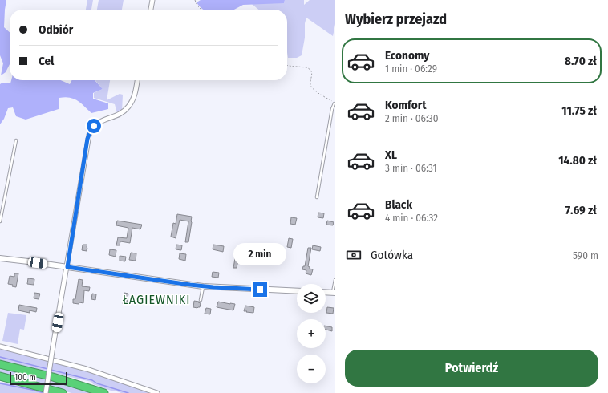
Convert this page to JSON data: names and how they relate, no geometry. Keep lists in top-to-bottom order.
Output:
{
  "districts": ["ŁAGIEWNIKI"],
  "scale_bar": "100 m",
  "page": {
    "heading": "Wybierz przejazd",
    "banner": ["Odbiór", "Cel"],
    "list": [
      {
        "name": "Economy",
        "note": "1 min · 06:29",
        "value": "8.70 zł"
      },
      {
        "name": "Komfort",
        "note": "2 min · 06:30",
        "value": "11.75 zł"
      },
      {
        "name": "XL",
        "note": "3 min · 06:31",
        "value": "14.80 zł"
      },
      {
        "name": "Black",
        "note": "4 min · 06:32",
        "value": "7.69 zł"
      }
    ],
    "pay": ["Gotówka", "590 m"],
    "bubble": "2 min",
    "map_buttons": ["+", "−"],
    "buttons": "Potwierdź",
    "scale": "100 m"
  }
}
